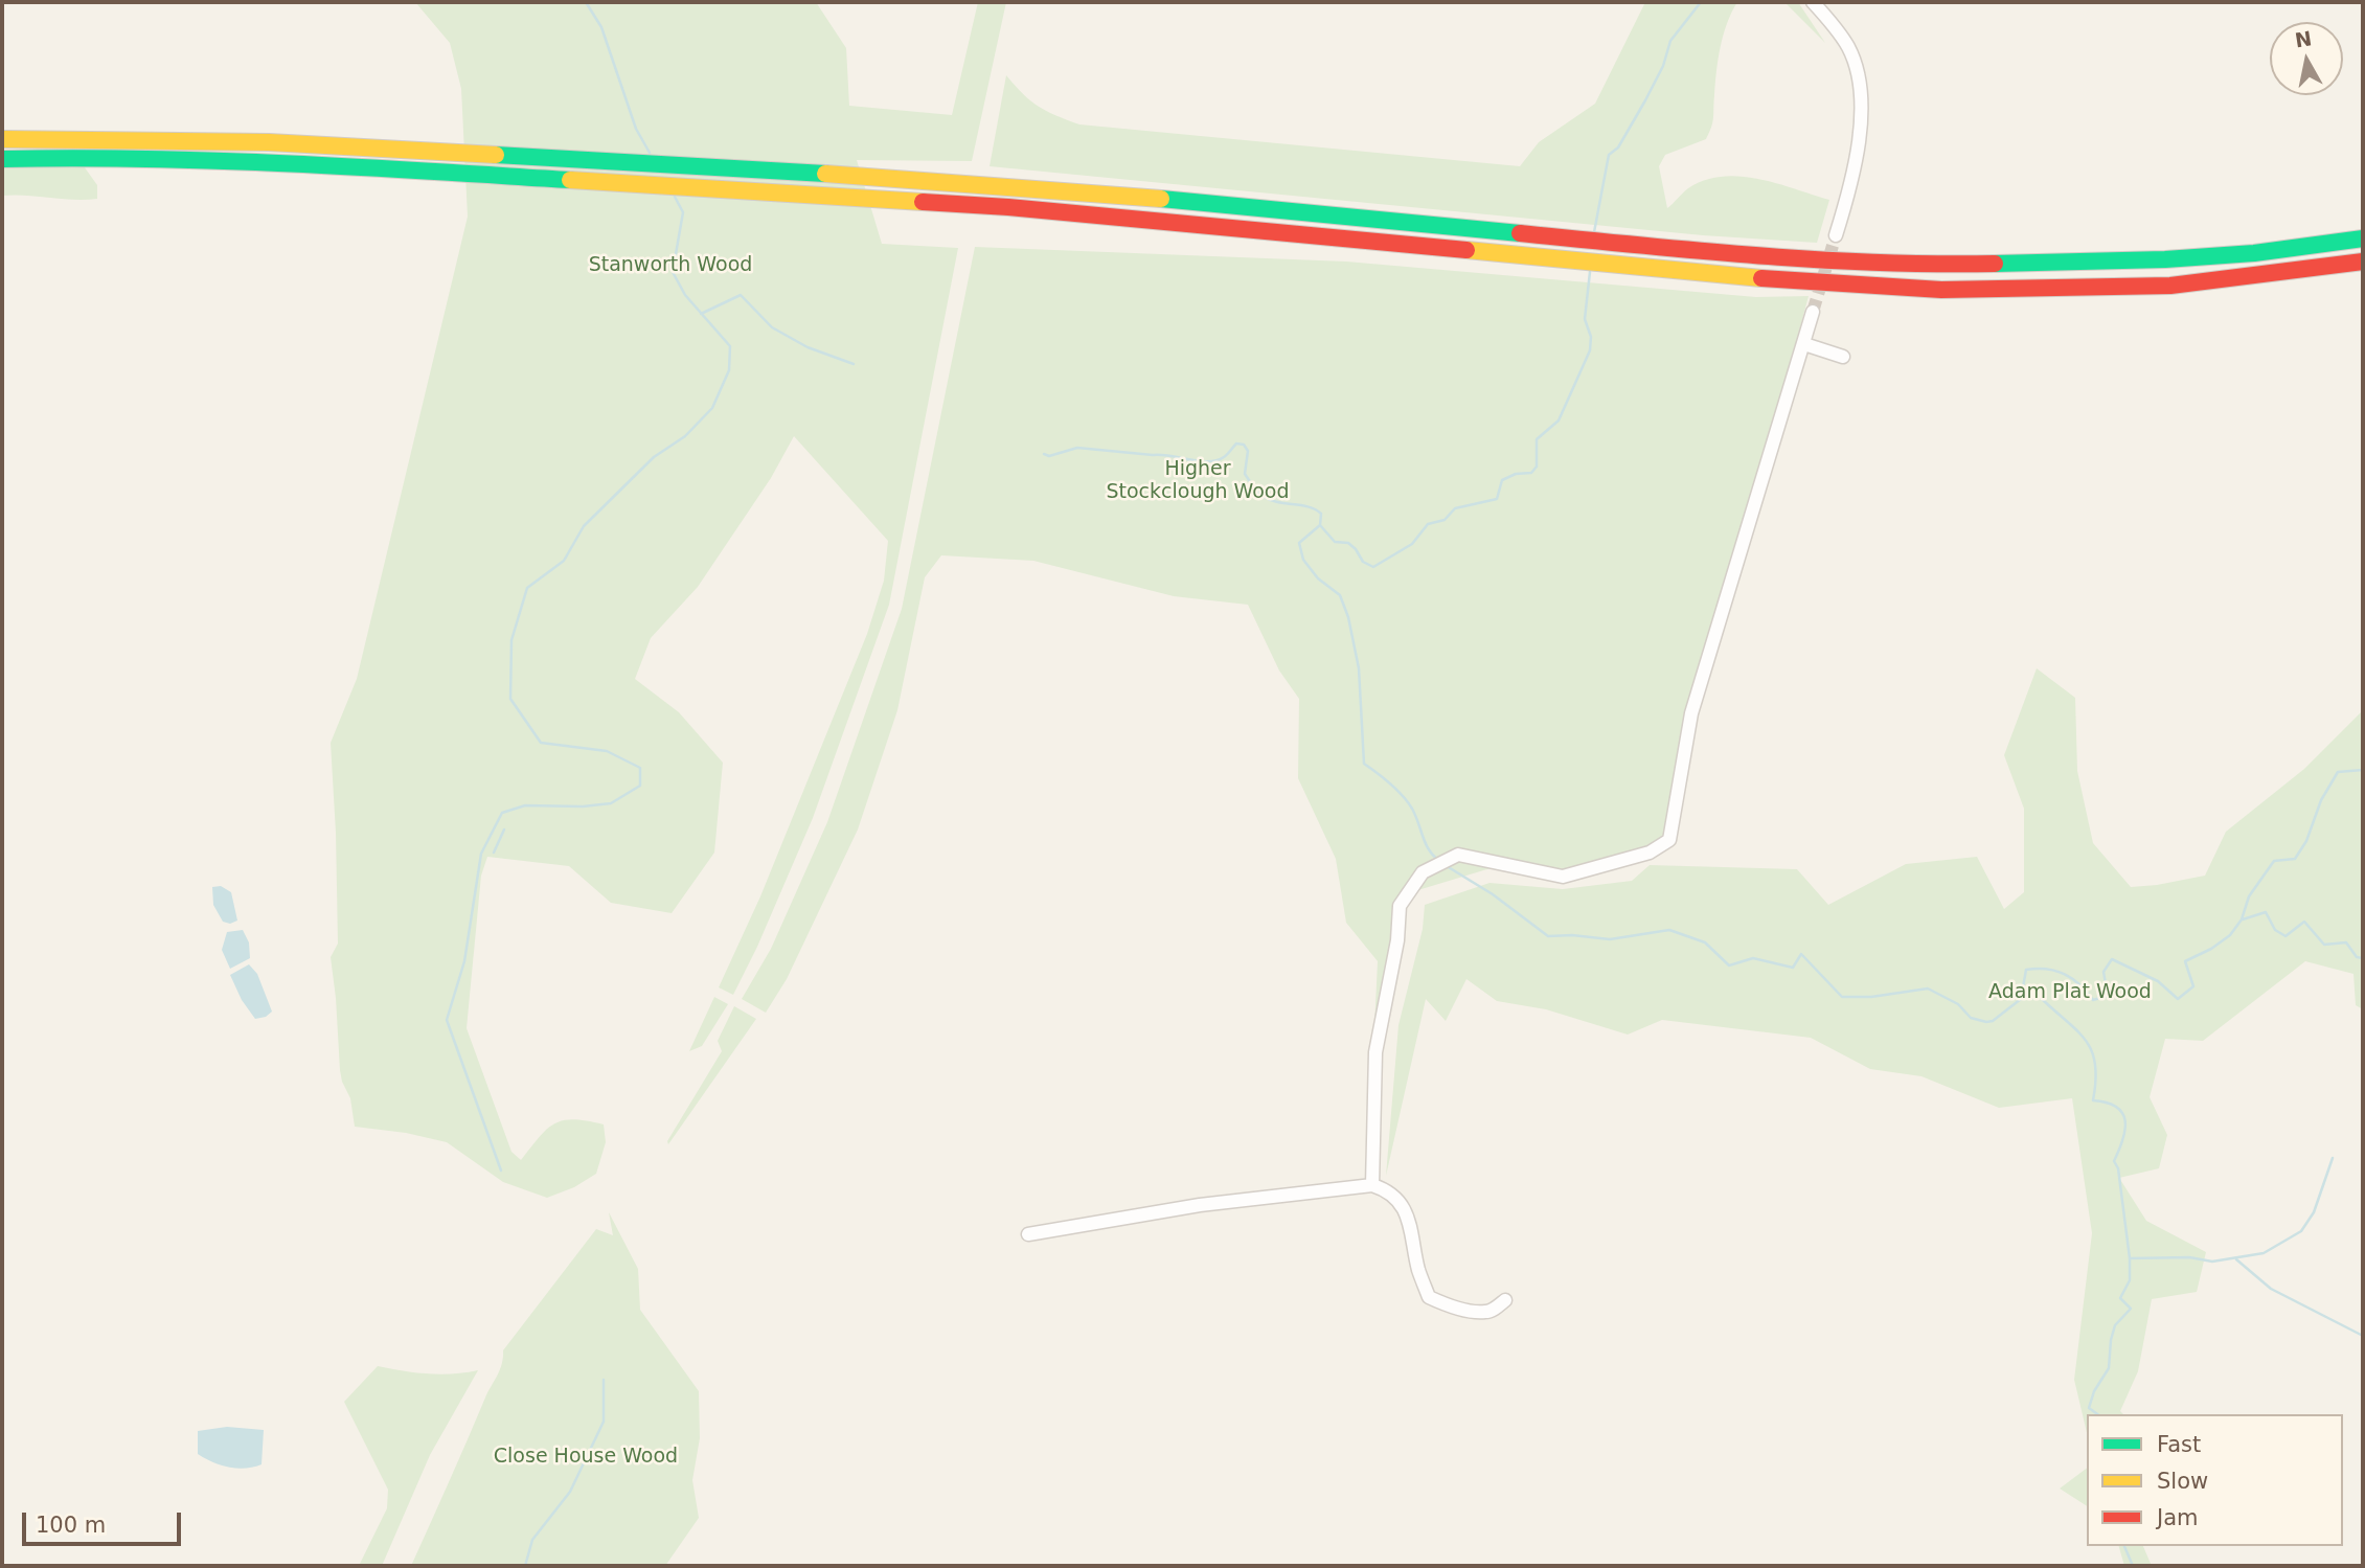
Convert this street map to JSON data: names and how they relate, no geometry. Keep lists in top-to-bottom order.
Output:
{
  "parks": [
    "Stanworth Wood",
    "Higher Stockclough Wood",
    "Adam Plat Wood",
    "Close House Wood"
  ],
  "legend": ["Fast", "Slow", "Jam"],
  "scale_bar": "100 m",
  "north": "top"
}
